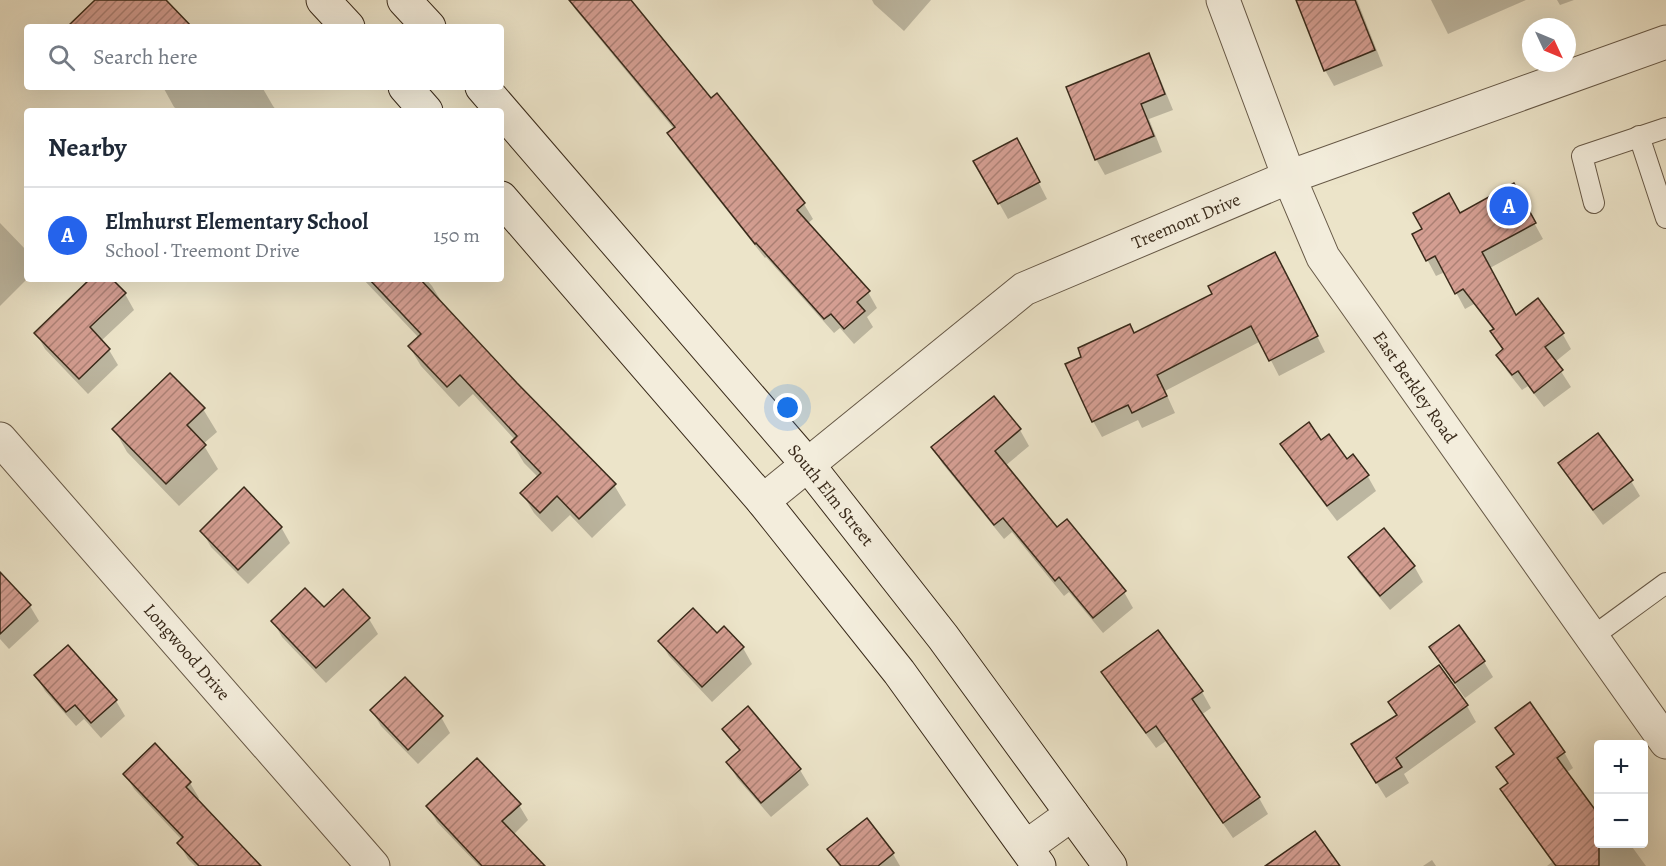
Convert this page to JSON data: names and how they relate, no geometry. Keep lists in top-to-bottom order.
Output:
{
  "streets": {
    "street": [
      "Treemont Drive",
      "East Berkley Road",
      "South Elm Street",
      "Longwood Drive"
    ]
  },
  "crossings": [
    ["Treemont Drive", "East Berkley Road"],
    ["Treemont Drive", "South Elm Street"]
  ],
  "north": "bottom right",
  "page": {
    "search": "Search here",
    "heading": "Nearby",
    "pins": "A",
    "list": [
      {
        "mark": "A",
        "name": "Elmhurst Elementary School",
        "note": "School · Treemont Drive",
        "value": "150 m"
      }
    ],
    "map_buttons": ["+", "−"]
  }
}
